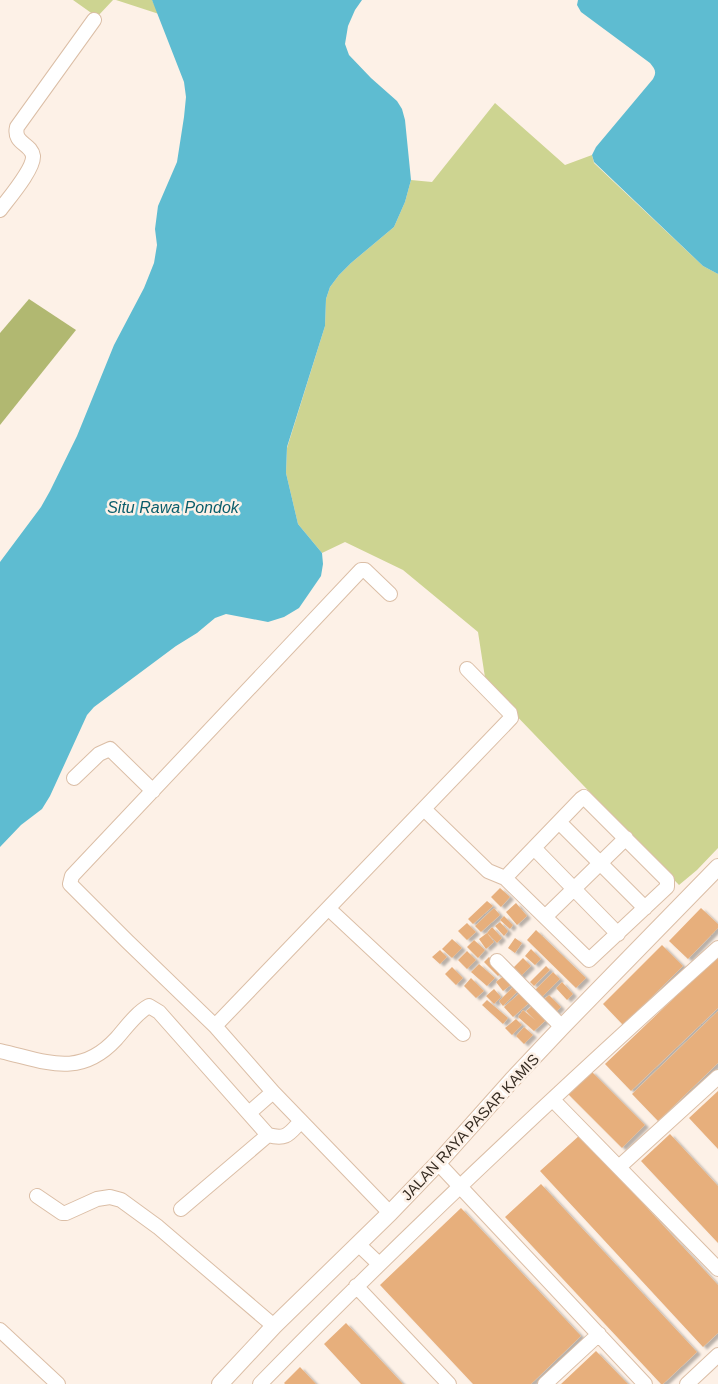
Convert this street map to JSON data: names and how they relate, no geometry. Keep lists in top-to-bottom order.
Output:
{
  "streets": {
    "main road": ["JALAN RAYA PASAR KAMIS"]
  },
  "water": ["Situ Rawa Pondok"]
}
